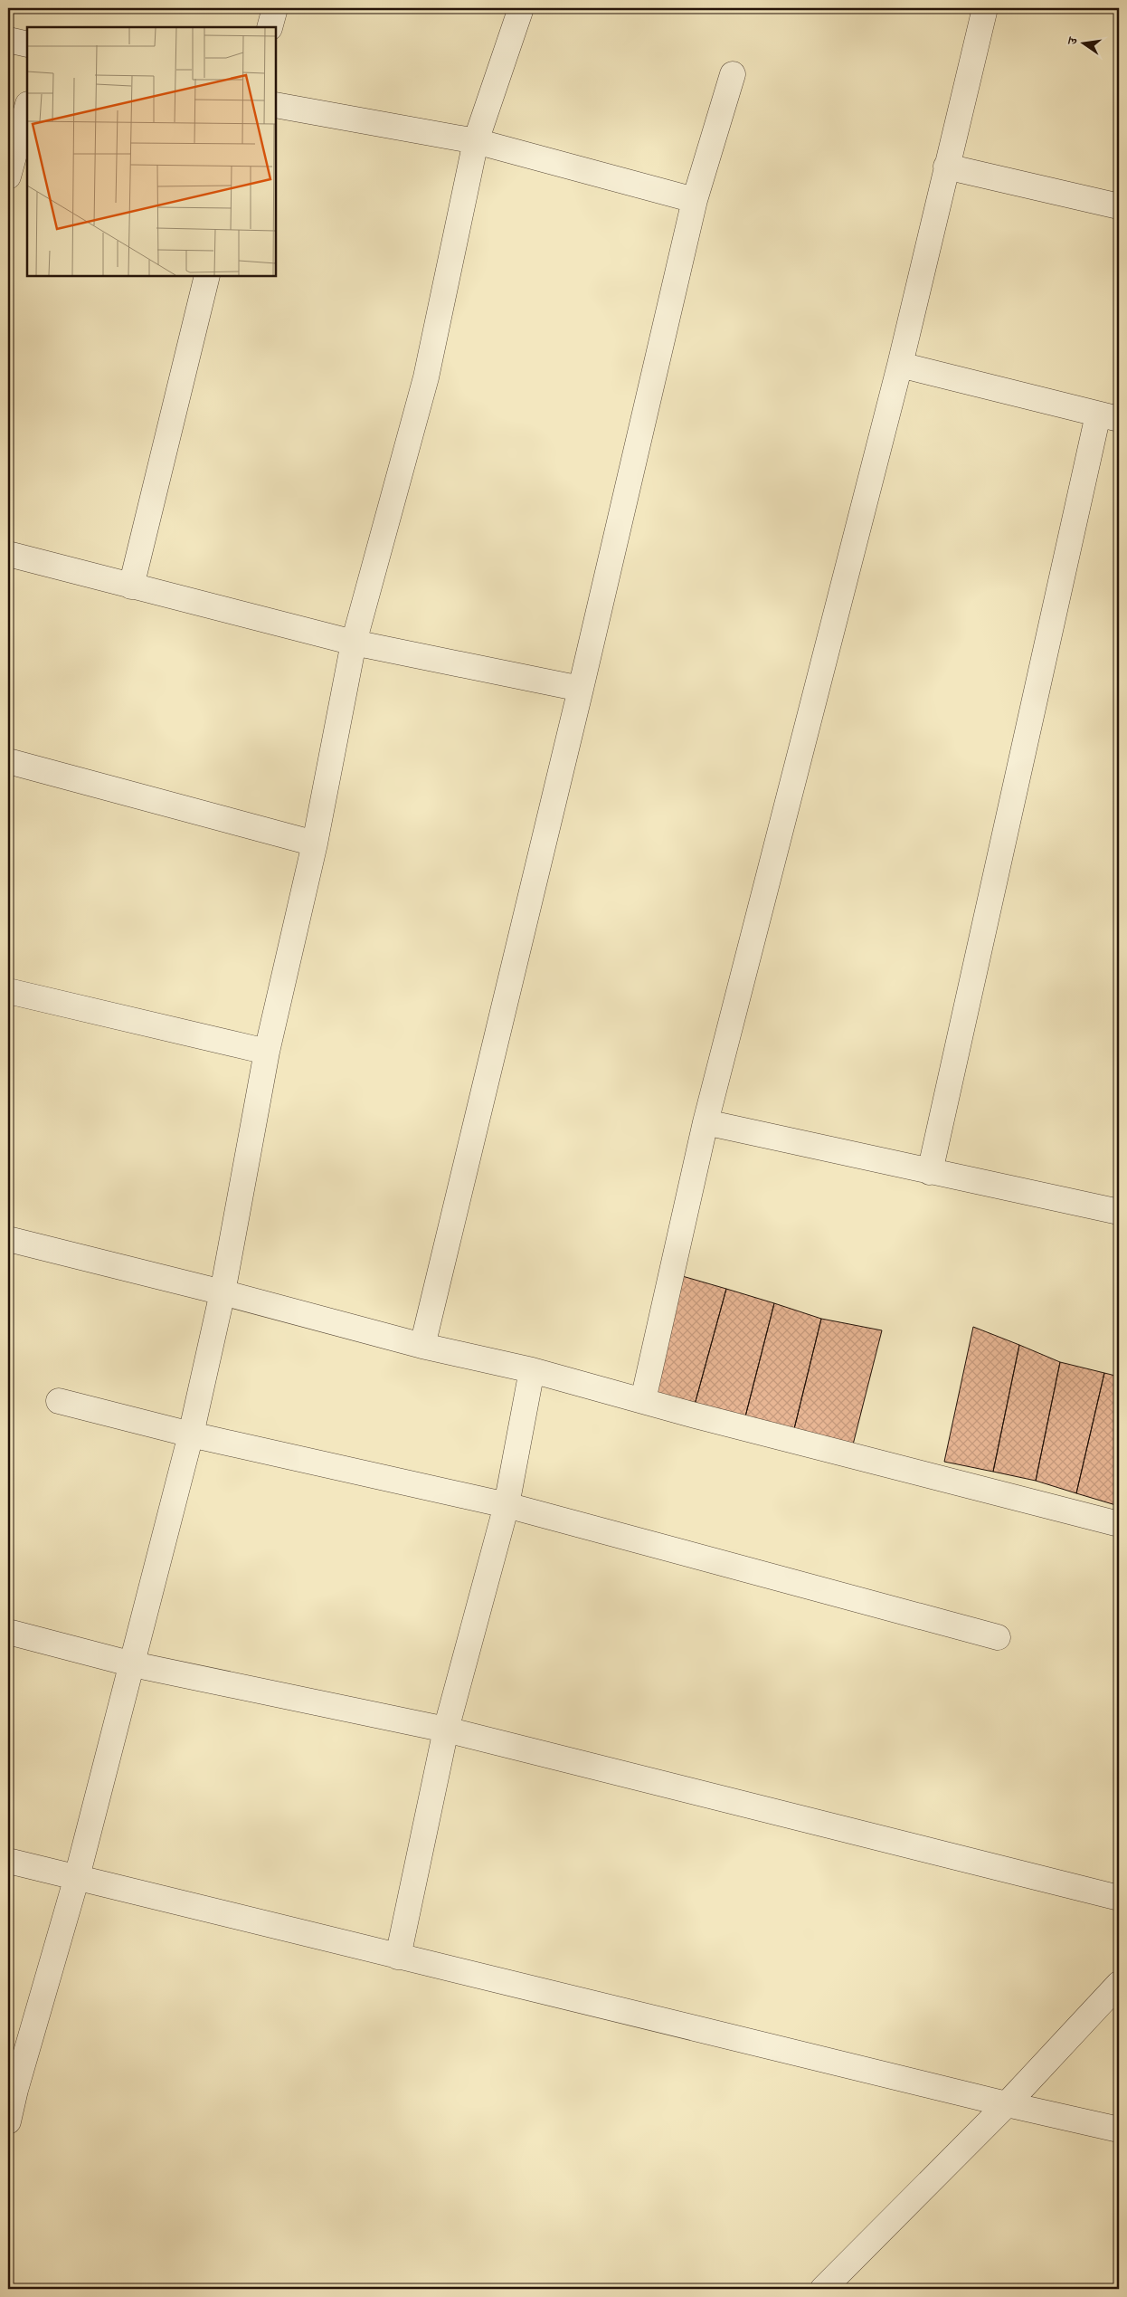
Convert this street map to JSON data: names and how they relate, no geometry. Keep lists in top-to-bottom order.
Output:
{
  "north": "left"
}
